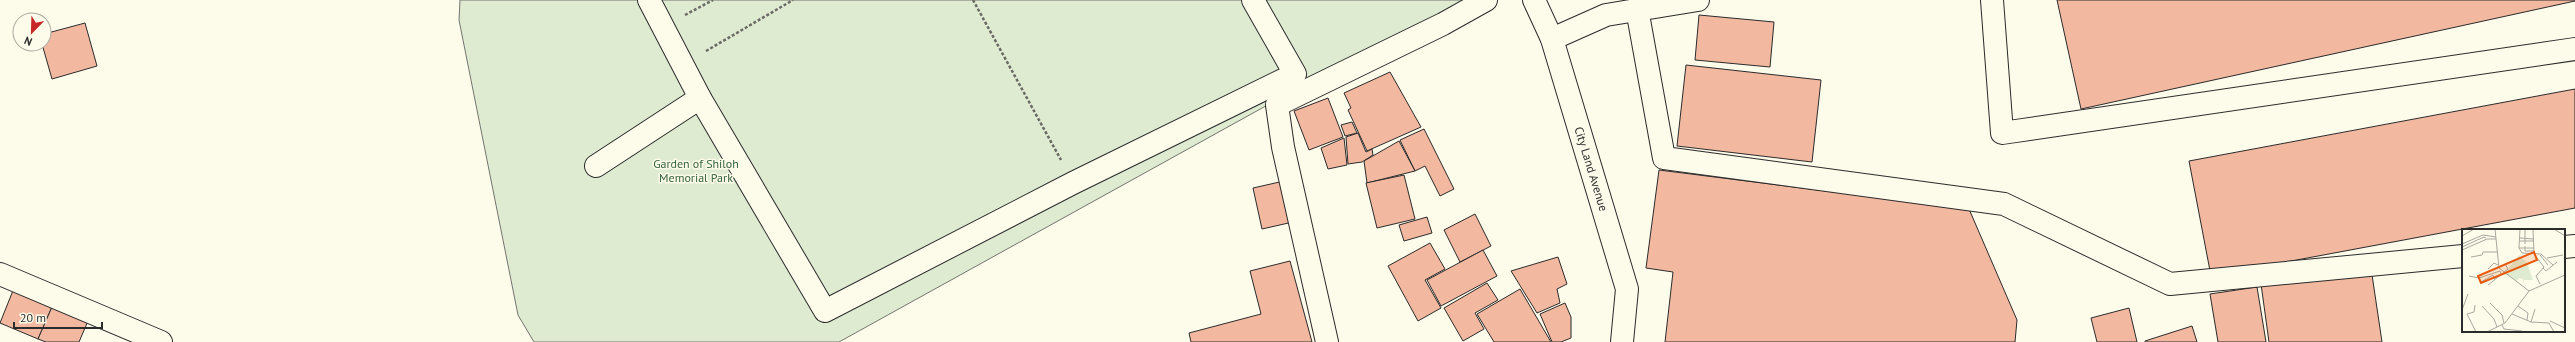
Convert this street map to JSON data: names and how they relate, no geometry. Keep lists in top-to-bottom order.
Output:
{
  "streets": {
    "street": ["City Land Avenue"]
  },
  "parks": ["Garden of Shiloh Memorial Park"],
  "scale_bar": "20 m",
  "north": "bottom left"
}
